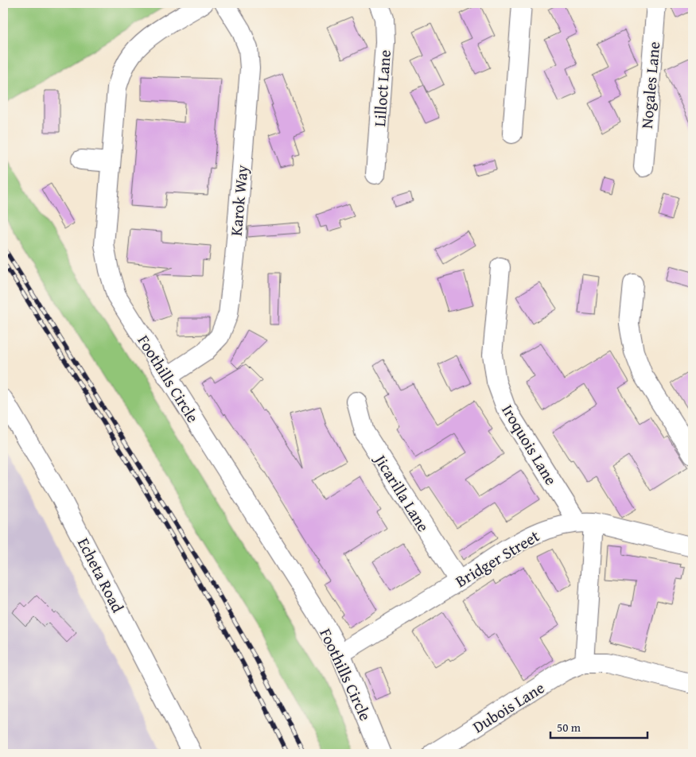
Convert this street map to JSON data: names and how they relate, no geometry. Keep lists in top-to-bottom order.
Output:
{
  "streets": {
    "street": [
      "Nogales Lane",
      "Lilloct Lane",
      "Karok Way",
      "Foothills Circle",
      "Iroquois Lane",
      "Jicarilla Lane",
      "Bridger Street",
      "Echeta Road",
      "Dubois Lane"
    ]
  },
  "crossings": [
    ["Karok Way", "Foothills Circle"],
    ["Foothills Circle", "Bridger Street"],
    ["Iroquois Lane", "Bridger Street"],
    ["Jicarilla Lane", "Bridger Street"]
  ],
  "scale_bar": "50 m"
}
